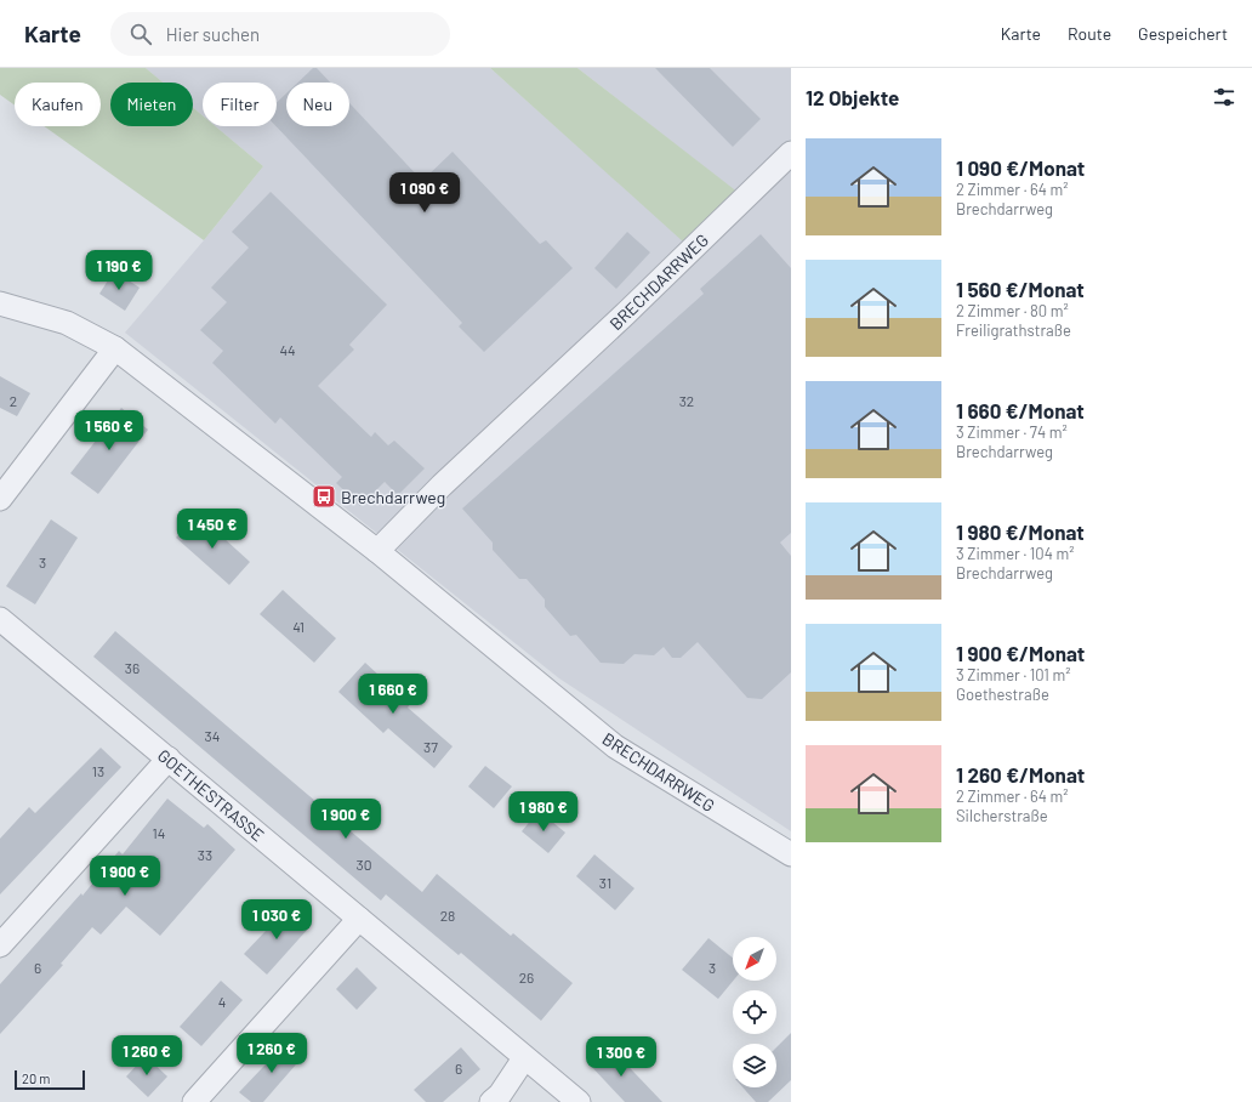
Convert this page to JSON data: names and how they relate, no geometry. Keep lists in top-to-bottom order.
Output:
{
  "streets": {
    "street": ["BRECHDARRWEG", "GOETHESTRASSE"]
  },
  "places": {
    "bus stop": ["Brechdarrweg"]
  },
  "house_numbers": [
    "44",
    "2",
    "32",
    "3",
    "41",
    "36",
    "34",
    "37",
    "13",
    "14",
    "33",
    "30",
    "31",
    "28",
    "6",
    "3",
    "26",
    "4",
    "6"
  ],
  "scale_bar": "20 m",
  "north": "bottom left",
  "page": {
    "header": "Karte",
    "search": "Hier suchen",
    "nav": ["Karte", "Route", "Gespeichert"],
    "heading": "12 Objekte",
    "chip": [
      "Kaufen",
      "Mieten",
      "Filter",
      "Neu"
    ],
    "list": [
      {
        "name": "1 090 €/Monat",
        "note": "2 Zimmer · 64 m² · Brechdarrweg"
      },
      {
        "name": "1 560 €/Monat",
        "note": "2 Zimmer · 80 m² · Freiligrathstraße"
      },
      {
        "name": "1 660 €/Monat",
        "note": "3 Zimmer · 74 m² · Brechdarrweg"
      },
      {
        "name": "1 980 €/Monat",
        "note": "3 Zimmer · 104 m² · Brechdarrweg"
      },
      {
        "name": "1 900 €/Monat",
        "note": "3 Zimmer · 101 m² · Goethestraße"
      },
      {
        "name": "1 260 €/Monat",
        "note": "2 Zimmer · 64 m² · Silcherstraße"
      }
    ],
    "price": [
      "1 090 €",
      "1 190 €",
      "1 560 €",
      "1 450 €",
      "1 660 €",
      "1 980 €",
      "1 900 €",
      "1 900 €",
      "1 030 €",
      "1 260 €",
      "1 260 €",
      "1 300 €"
    ],
    "scale": "20 m"
  }
}
